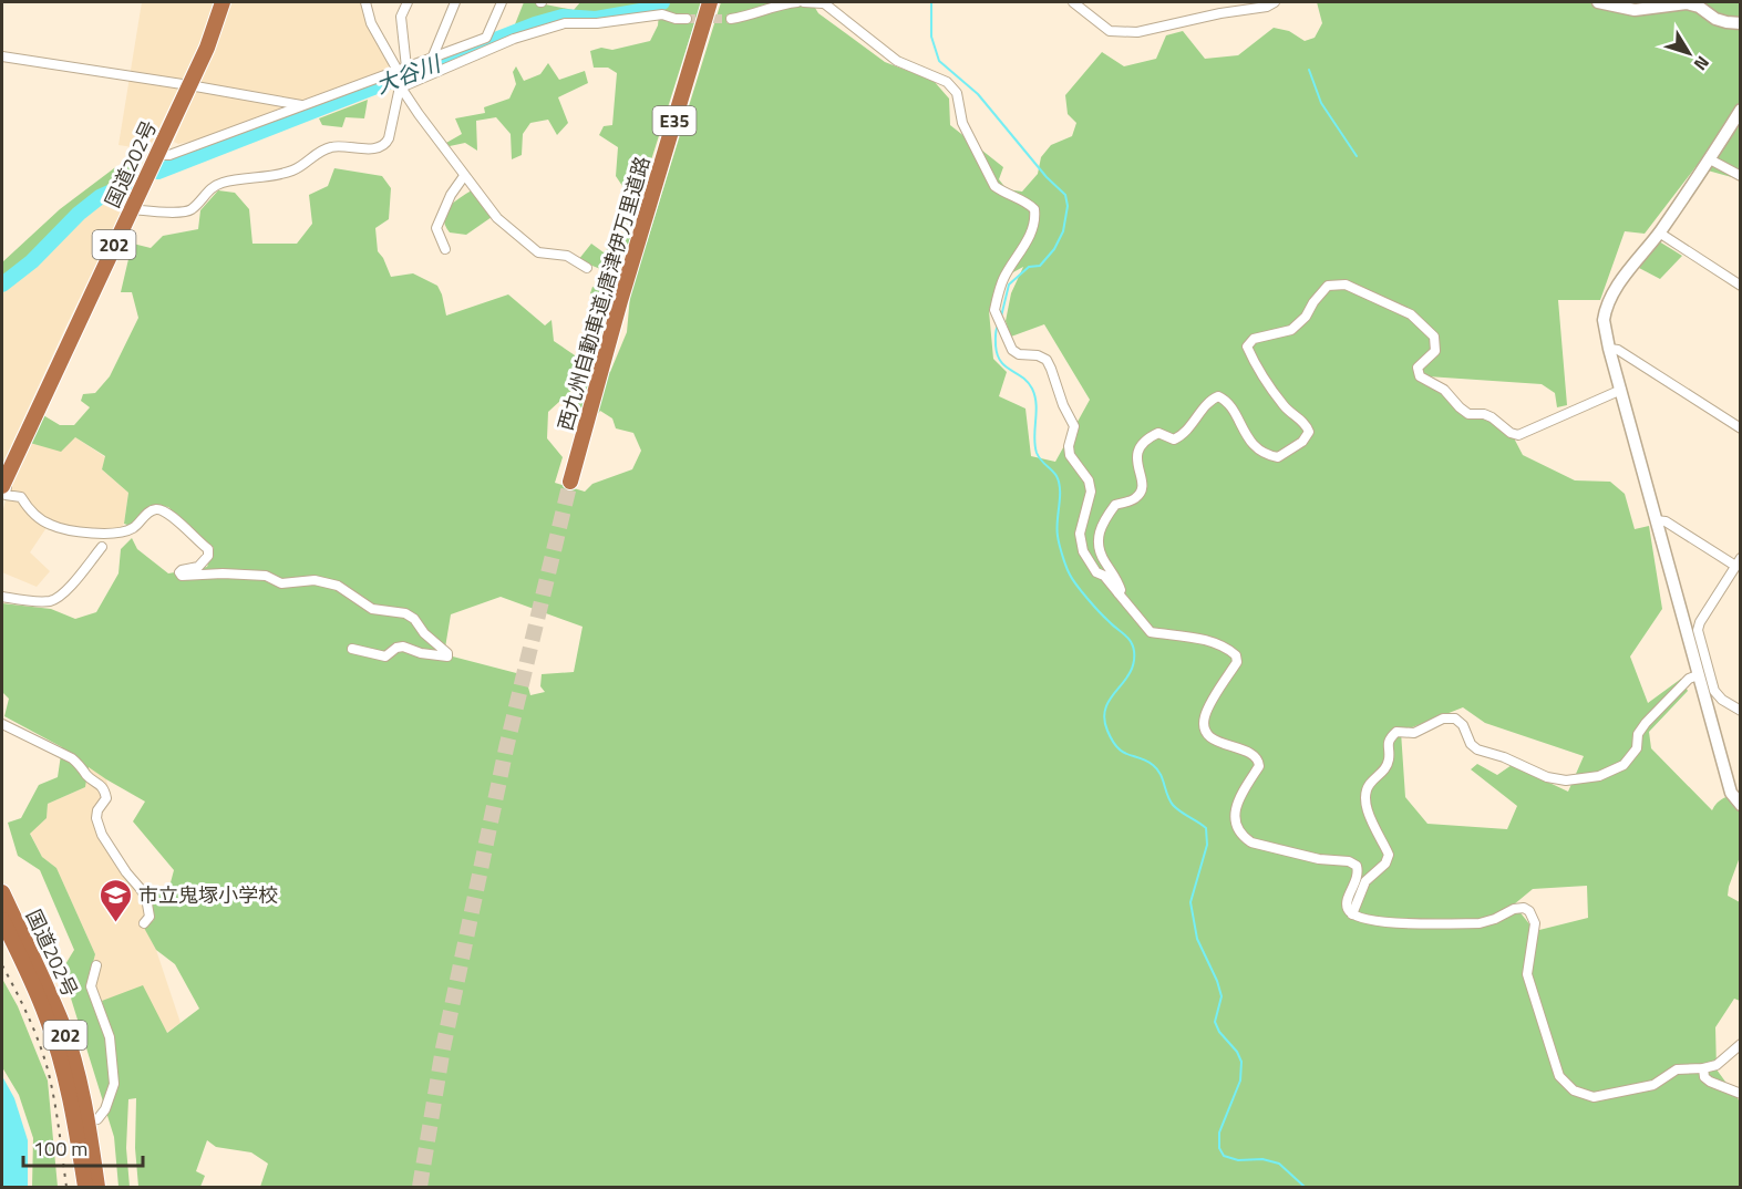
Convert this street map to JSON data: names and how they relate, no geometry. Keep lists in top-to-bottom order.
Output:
{
  "streets": {
    "highway": [
      "E35",
      "国道202号",
      "202",
      "西九州自動車道;唐津伊万里道路"
    ]
  },
  "water": ["大谷川"],
  "places": {
    "school or university": ["市立鬼塚小学校"]
  },
  "scale_bar": "100 m",
  "north": "bottom right"
}
